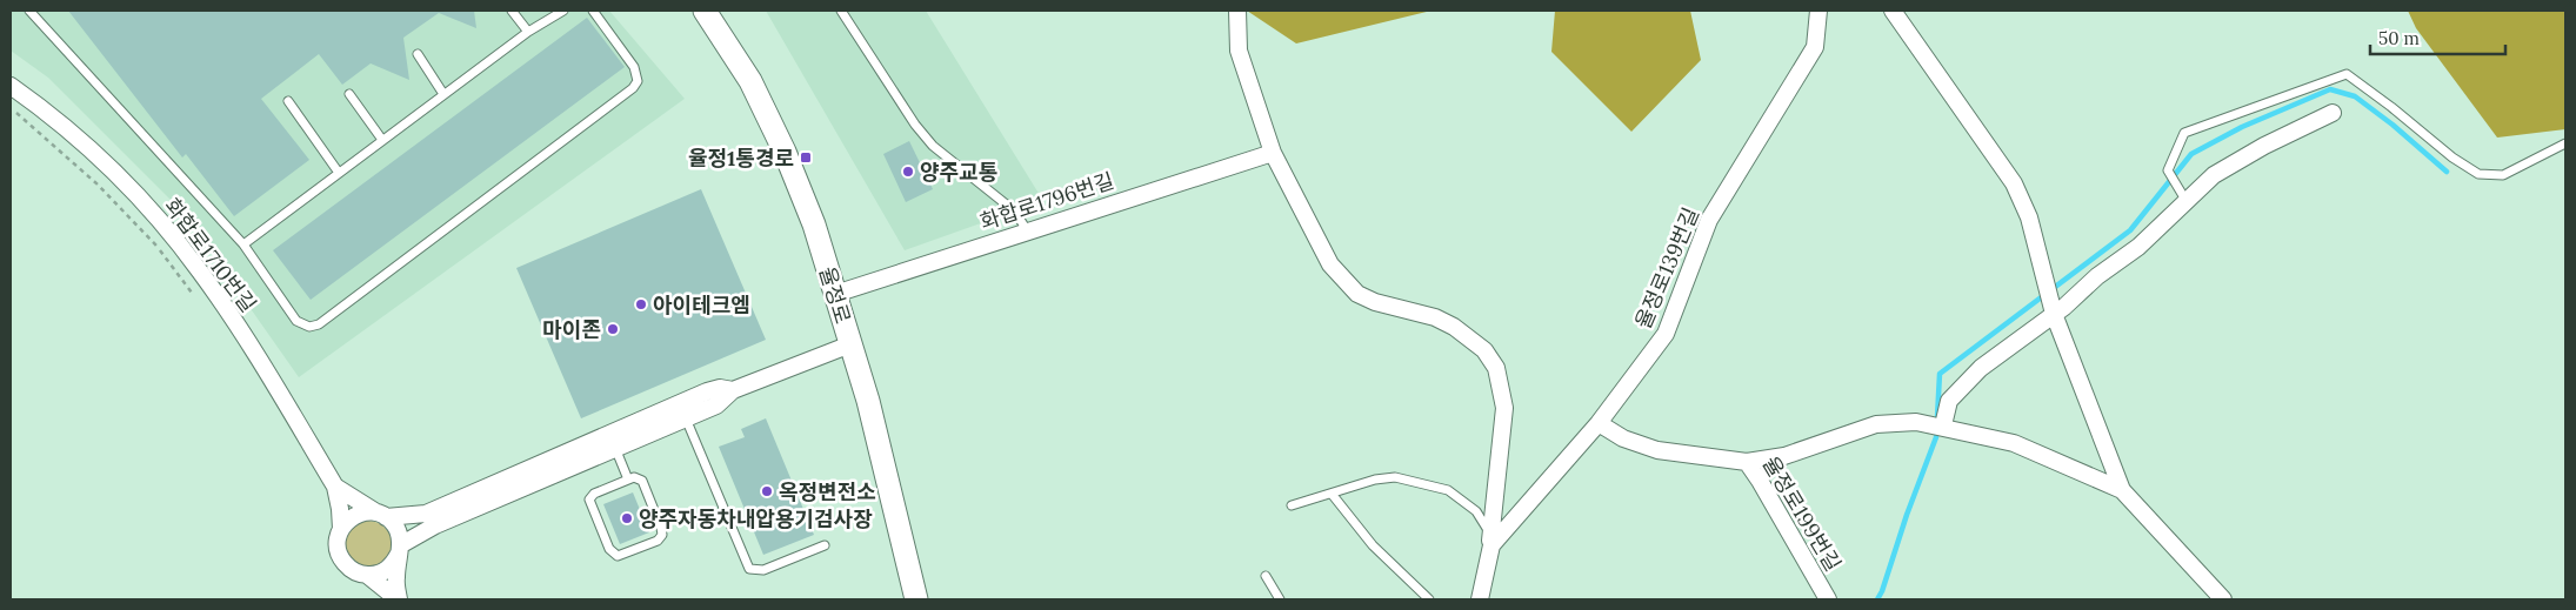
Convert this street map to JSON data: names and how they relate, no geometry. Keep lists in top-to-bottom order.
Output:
{
  "streets": {
    "main road": ["율정로"],
    "street": [
      "화합로1796번길",
      "화합로1710번길",
      "율정로139번길",
      "율정로199번길"
    ]
  },
  "crossings": [
    ["화합로1796번길", "율정로"],
    ["율정로139번길", "율정로199번길"]
  ],
  "places": {
    "transit": ["율정1통경로"],
    "other": [
      "양주교통",
      "아이테크엠",
      "마이존",
      "옥정변전소",
      "양주자동차내압용기검사장"
    ]
  },
  "scale_bar": "50 m"
}
